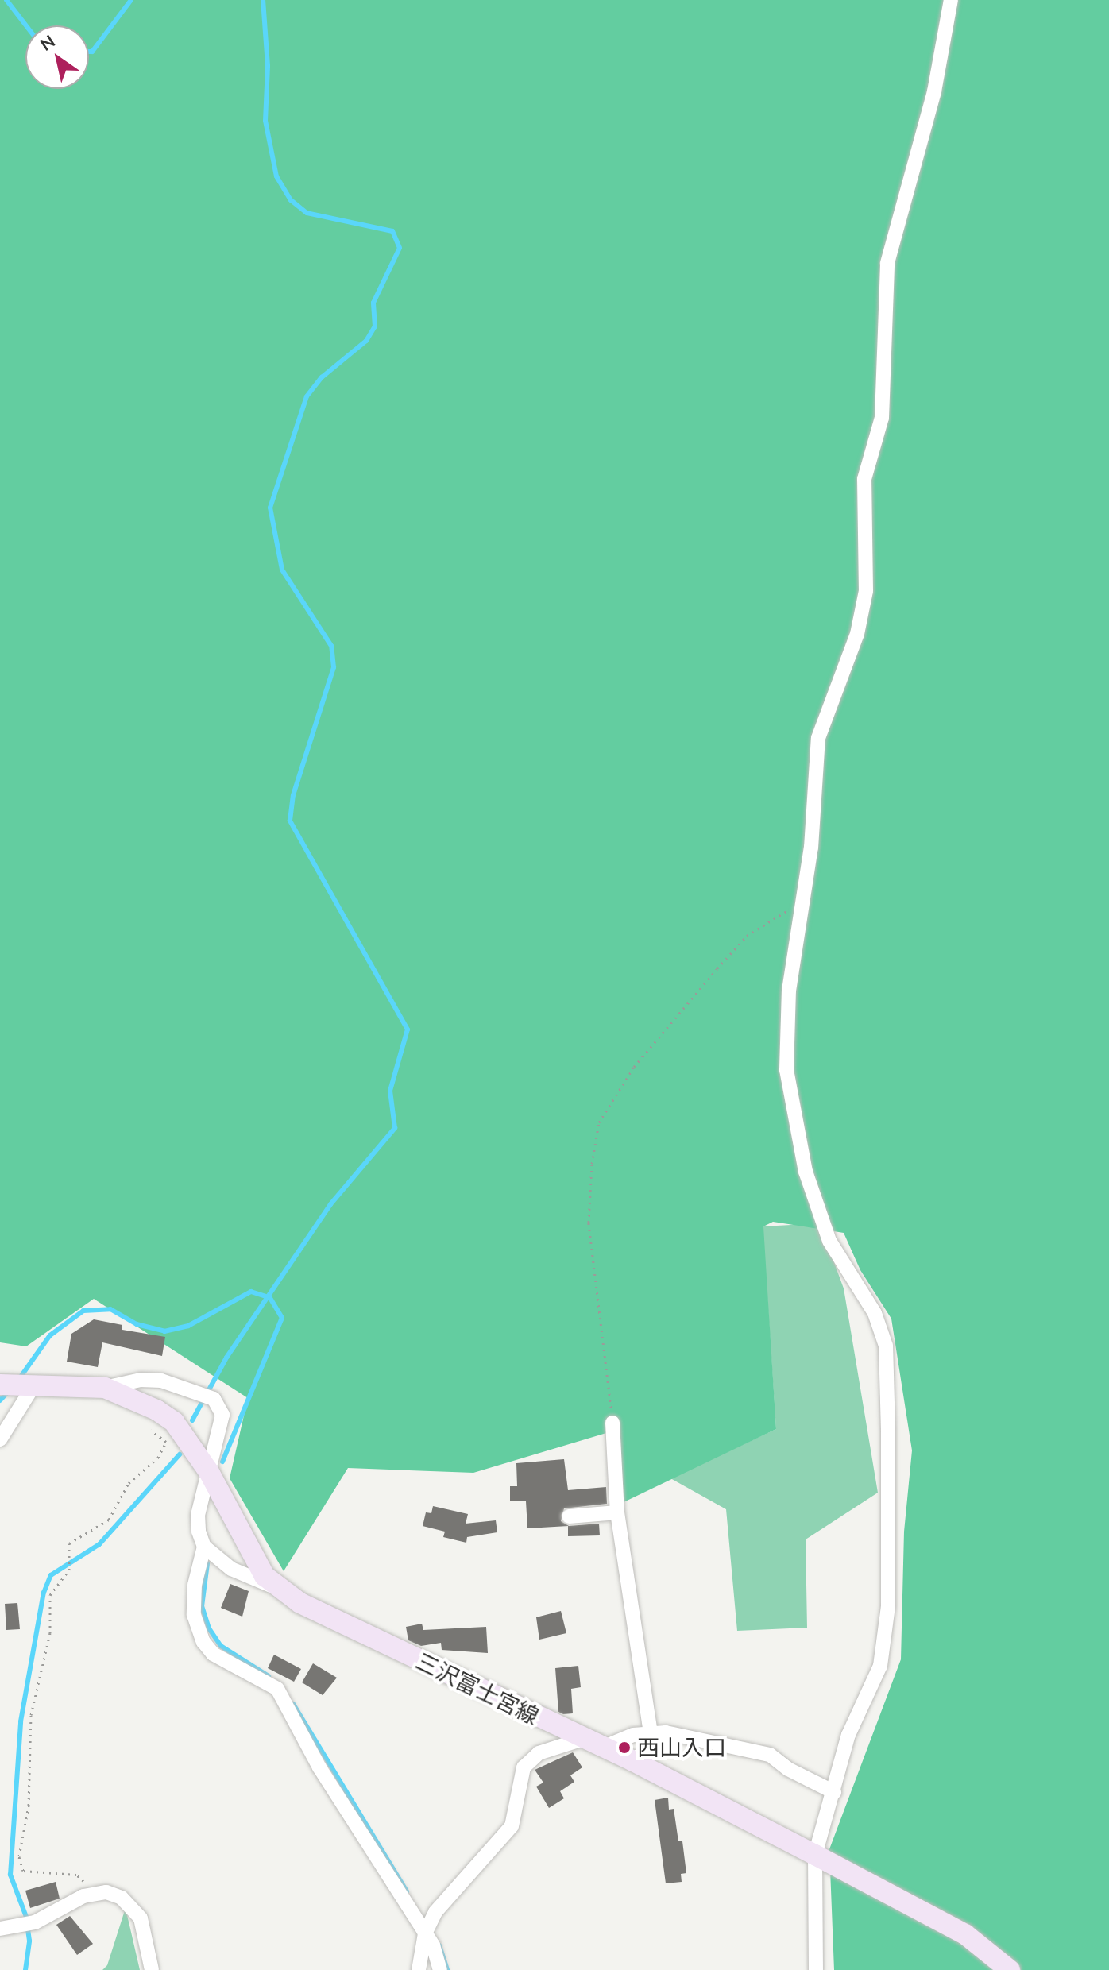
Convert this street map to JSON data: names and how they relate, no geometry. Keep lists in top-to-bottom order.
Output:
{
  "streets": {
    "main road": ["三沢富士宮線"]
  },
  "places": ["西山入口"],
  "north": "top left"
}
